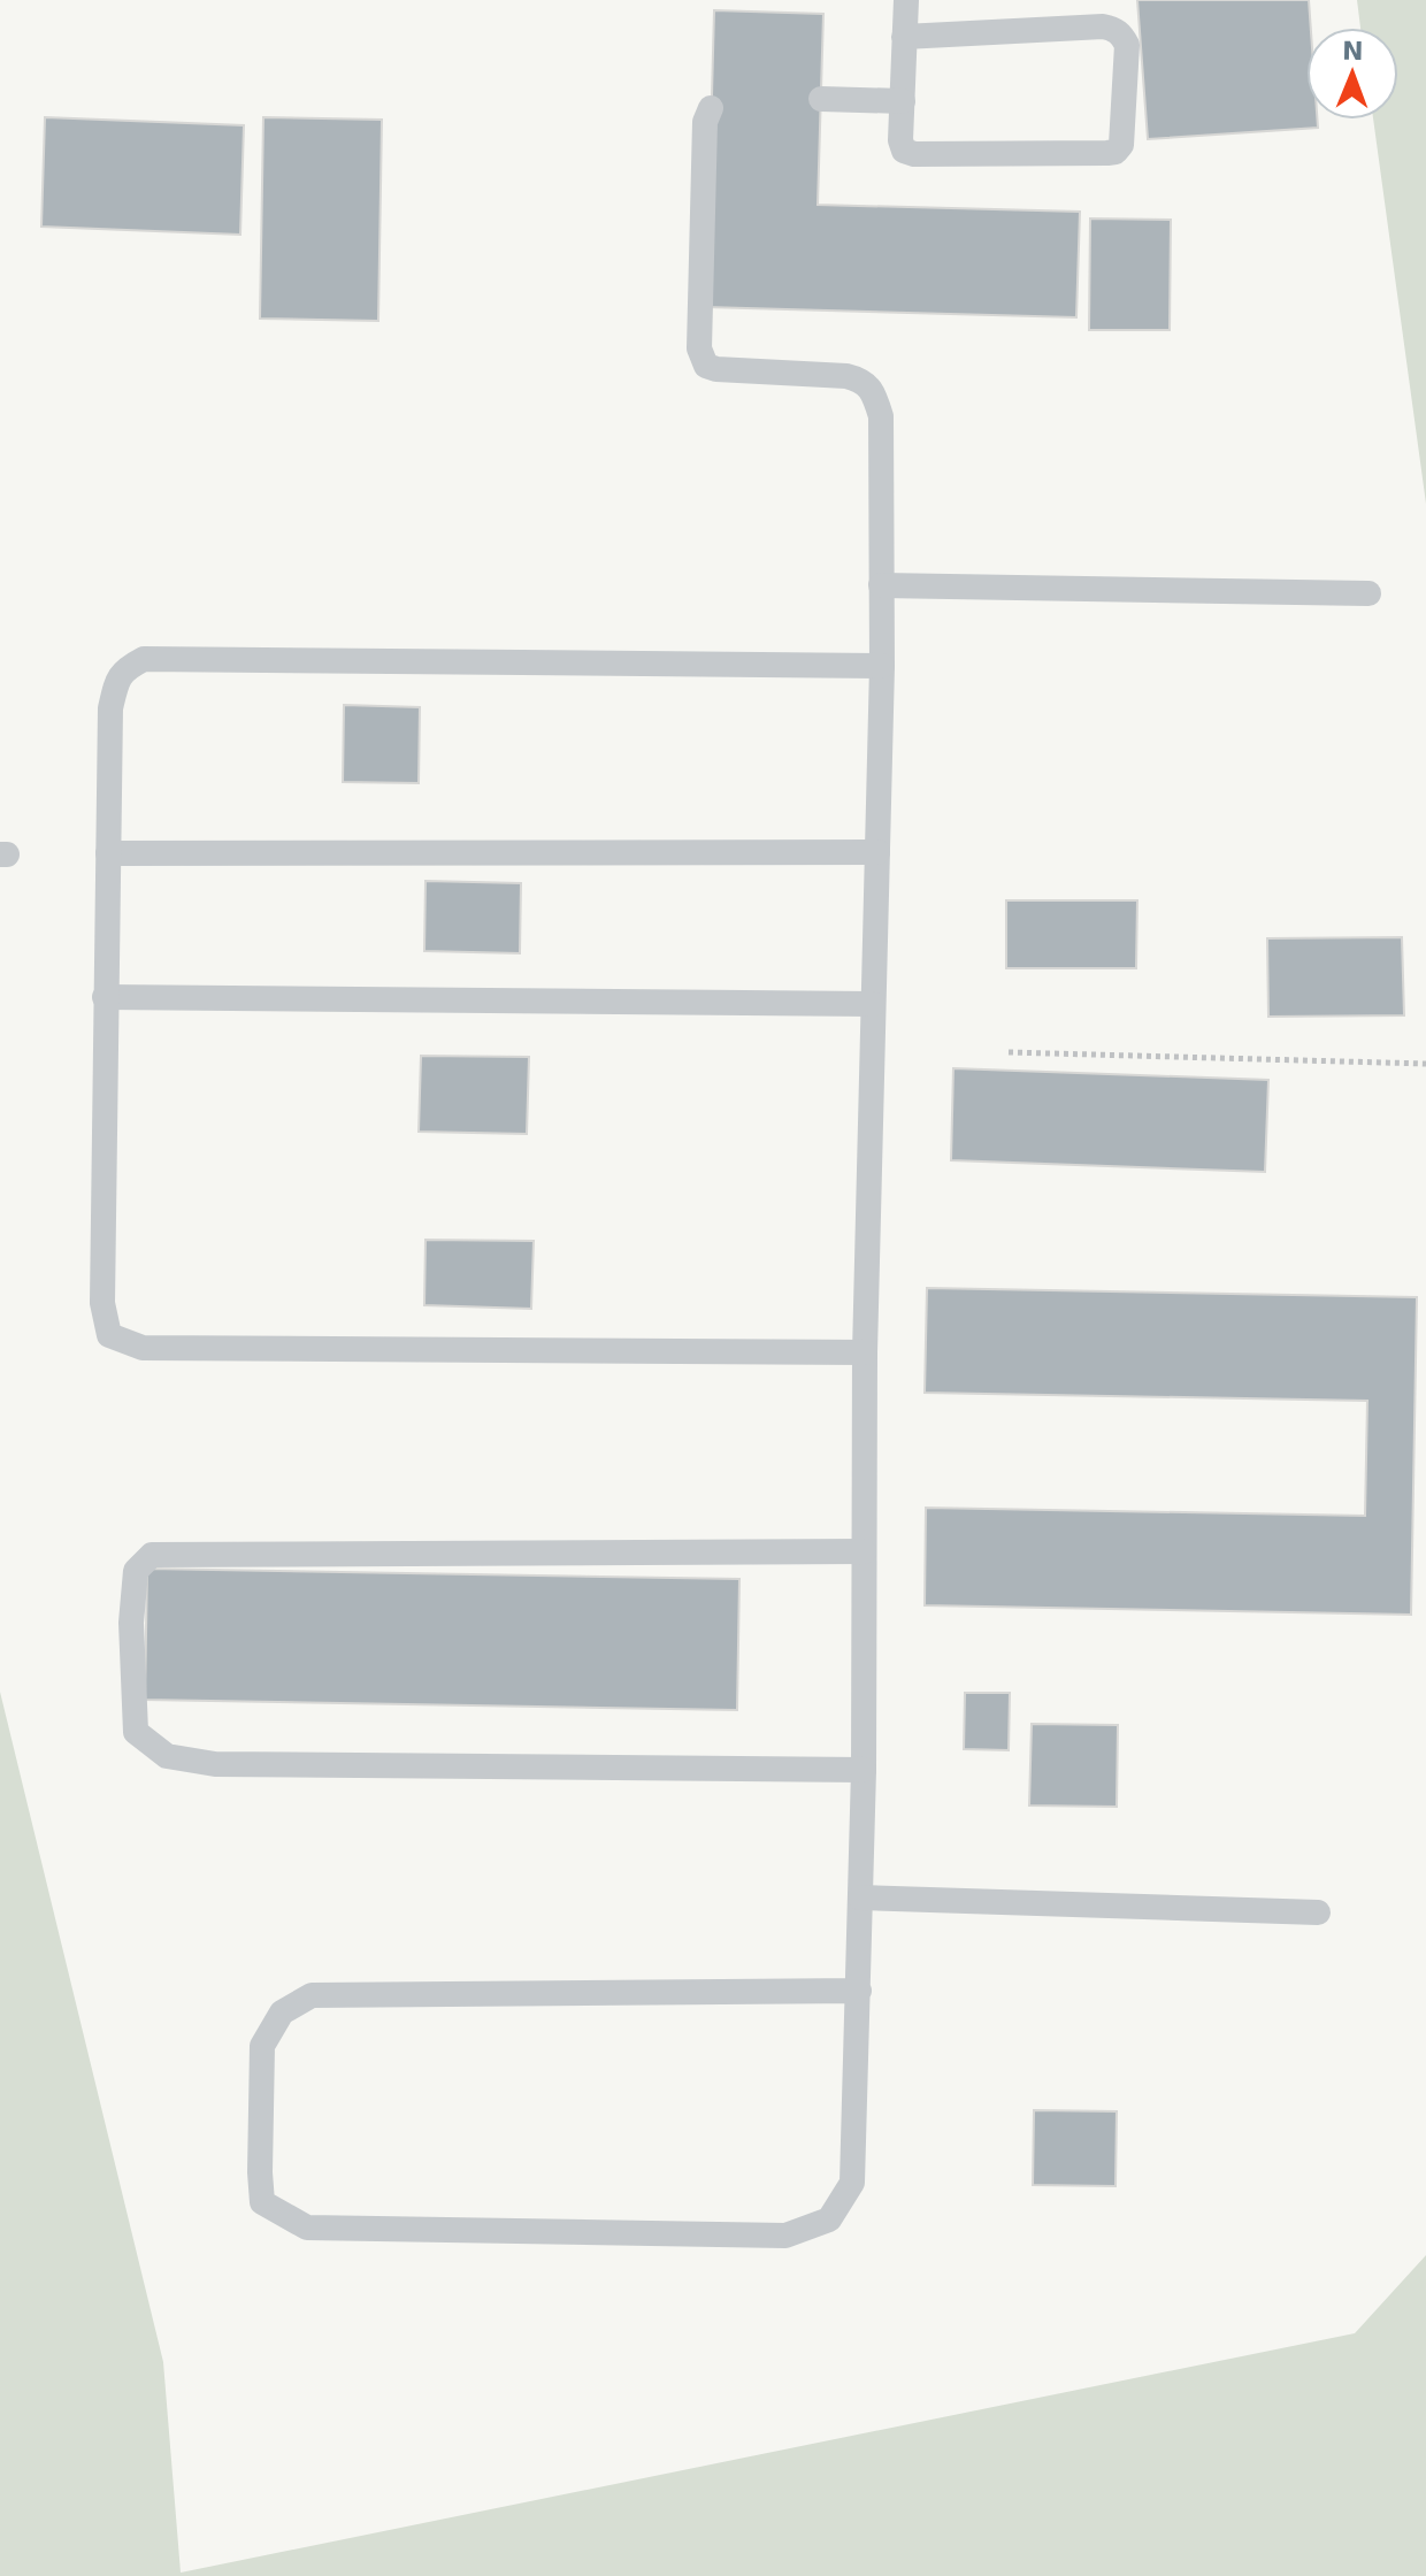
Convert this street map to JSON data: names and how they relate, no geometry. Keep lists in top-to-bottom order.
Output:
{
  "north": "top"
}
